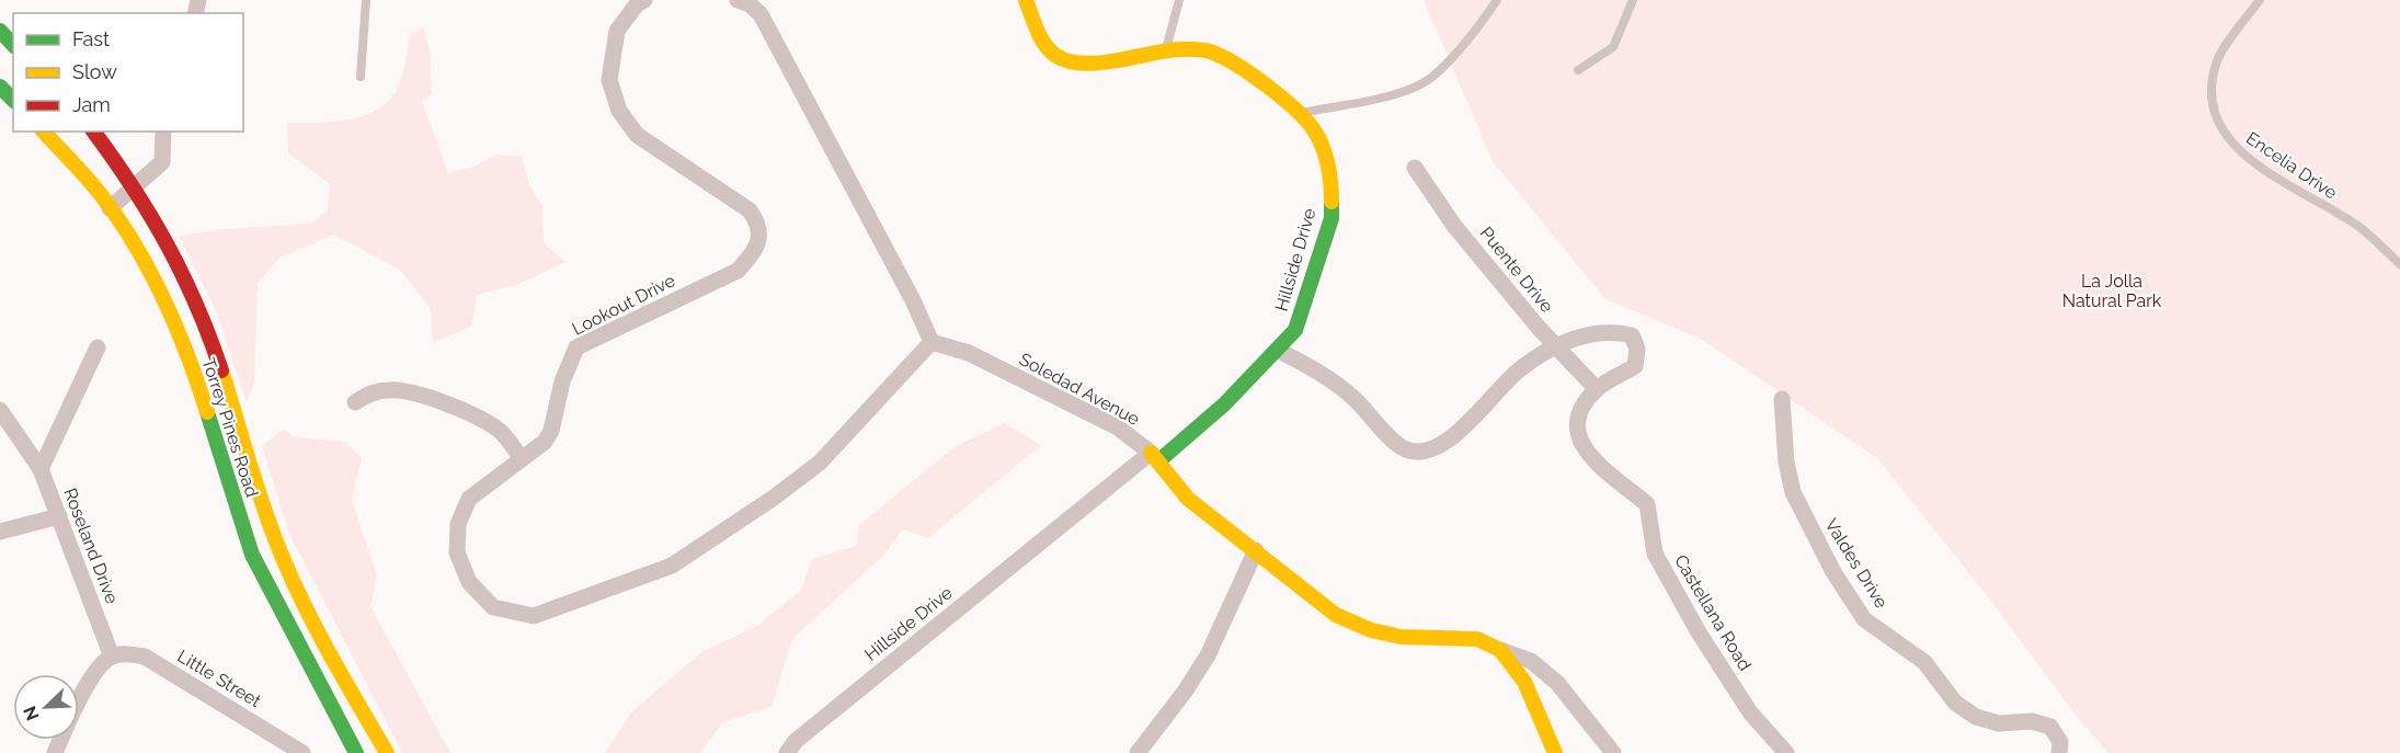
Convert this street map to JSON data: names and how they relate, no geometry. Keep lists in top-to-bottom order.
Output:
{
  "streets": {
    "main road": ["Hillside Drive", "Soledad Avenue", "Torrey Pines Road"],
    "street": [
      "Puente Drive",
      "Lookout Drive",
      "Roseland Drive",
      "Valdes Drive",
      "Castellana Road",
      "Little Street"
    ],
    "lane": ["Encelia Drive"]
  },
  "crossings": [
    ["Hillside Drive", "Soledad Avenue"],
    ["Hillside Drive", "Castellana Road"],
    ["Puente Drive", "Castellana Road"],
    ["Lookout Drive", "Soledad Avenue"],
    ["Roseland Drive", "Little Street"]
  ],
  "parks": ["La Jolla Natural Park"],
  "legend": ["Fast", "Slow", "Jam"],
  "north": "bottom left"
}
